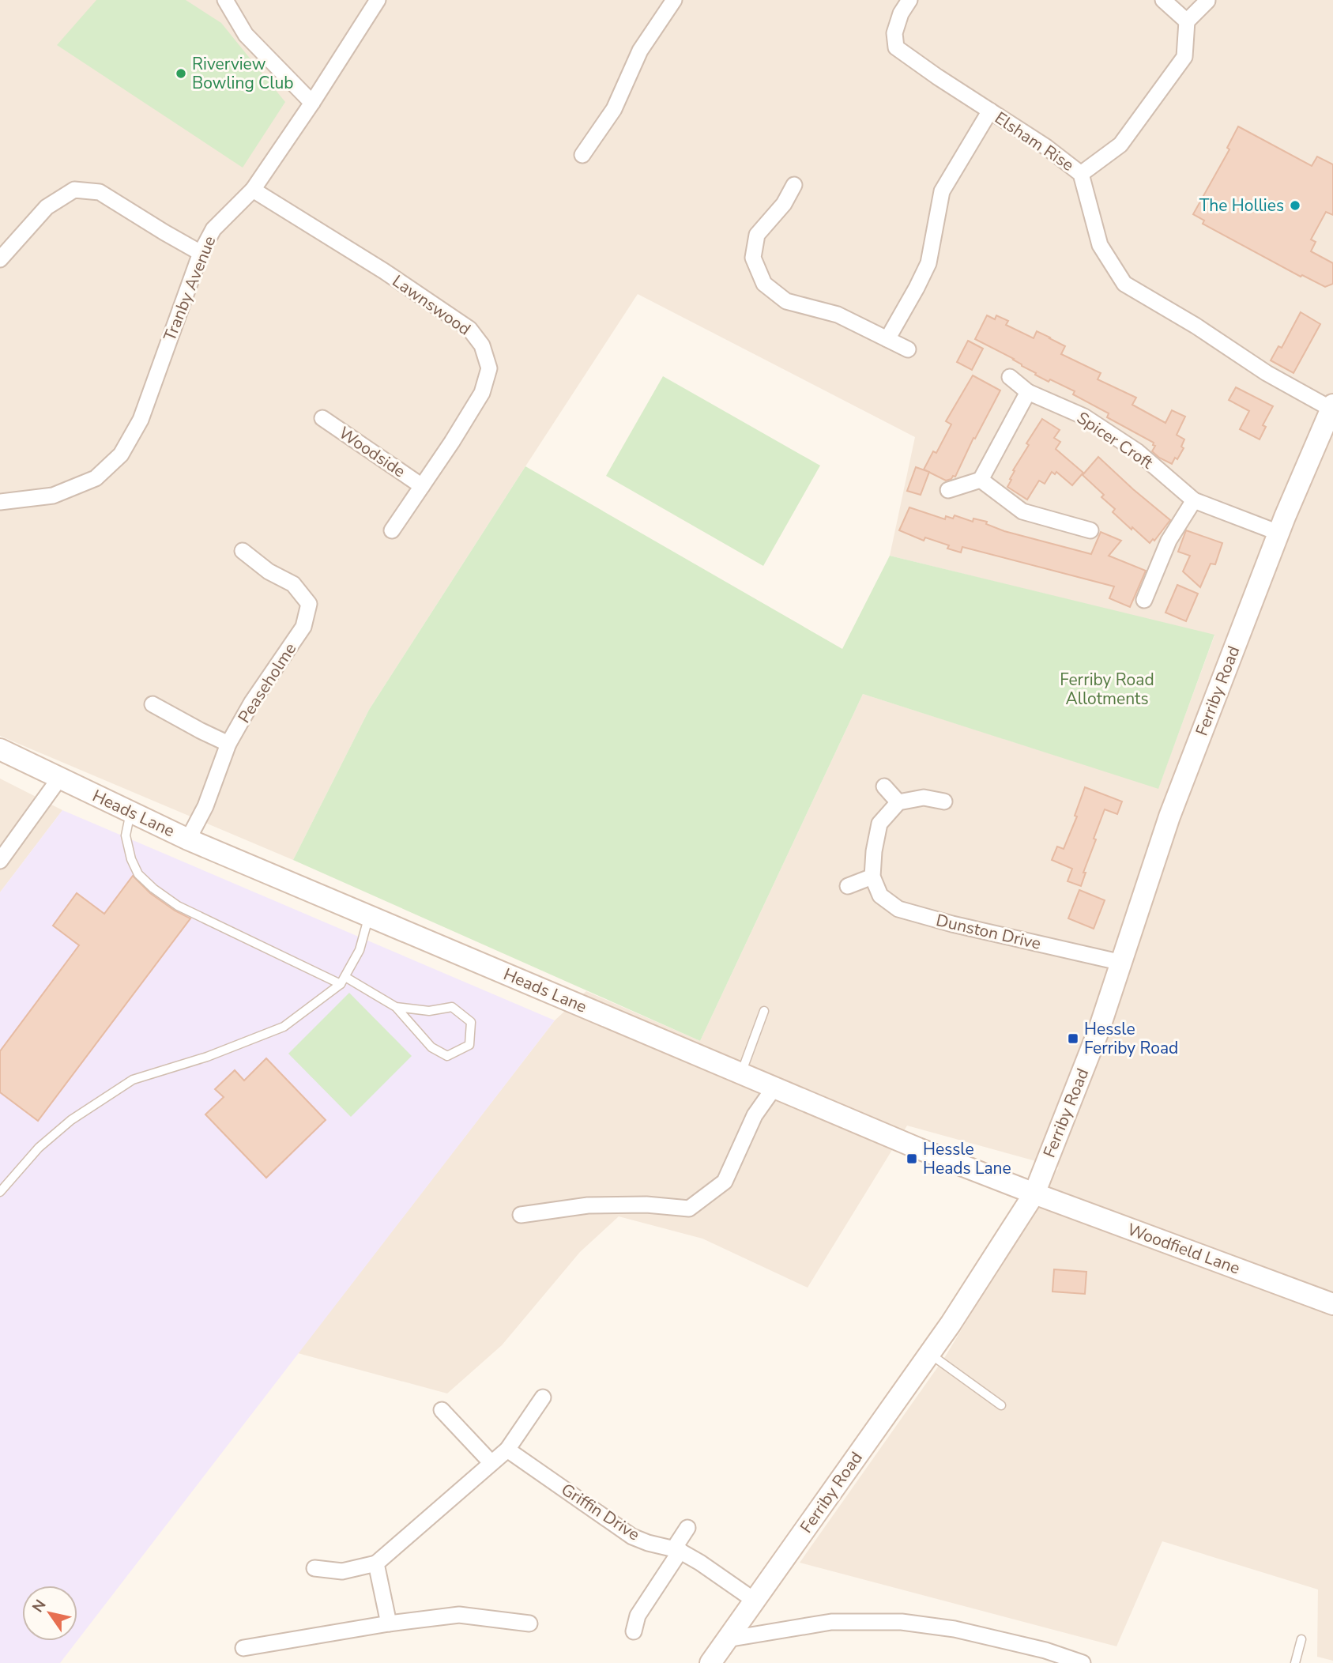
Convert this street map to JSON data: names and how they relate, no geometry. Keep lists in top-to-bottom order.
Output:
{
  "streets": {
    "street": [
      "Elsham Rise",
      "Tranby Avenue",
      "Lawnswood",
      "Spicer Croft",
      "Woodside",
      "Peaseholme",
      "Ferriby Road",
      "Heads Lane",
      "Dunston Drive",
      "Woodfield Lane",
      "Griffin Drive"
    ]
  },
  "crossings": [
    ["Elsham Rise", "Ferriby Road"],
    ["Tranby Avenue", "Lawnswood"],
    ["Lawnswood", "Woodside"],
    ["Spicer Croft", "Ferriby Road"],
    ["Peaseholme", "Heads Lane"],
    ["Ferriby Road", "Heads Lane"],
    ["Ferriby Road", "Dunston Drive"],
    ["Ferriby Road", "Woodfield Lane"],
    ["Ferriby Road", "Griffin Drive"],
    ["Heads Lane", "Woodfield Lane"]
  ],
  "parks": ["Ferriby Road Allotments"],
  "places": {
    "other": ["Riverview Bowling Club", "The Hollies"],
    "transit": ["Hessle Ferriby Road", "Hessle Heads Lane"]
  },
  "north": "top left"
}
